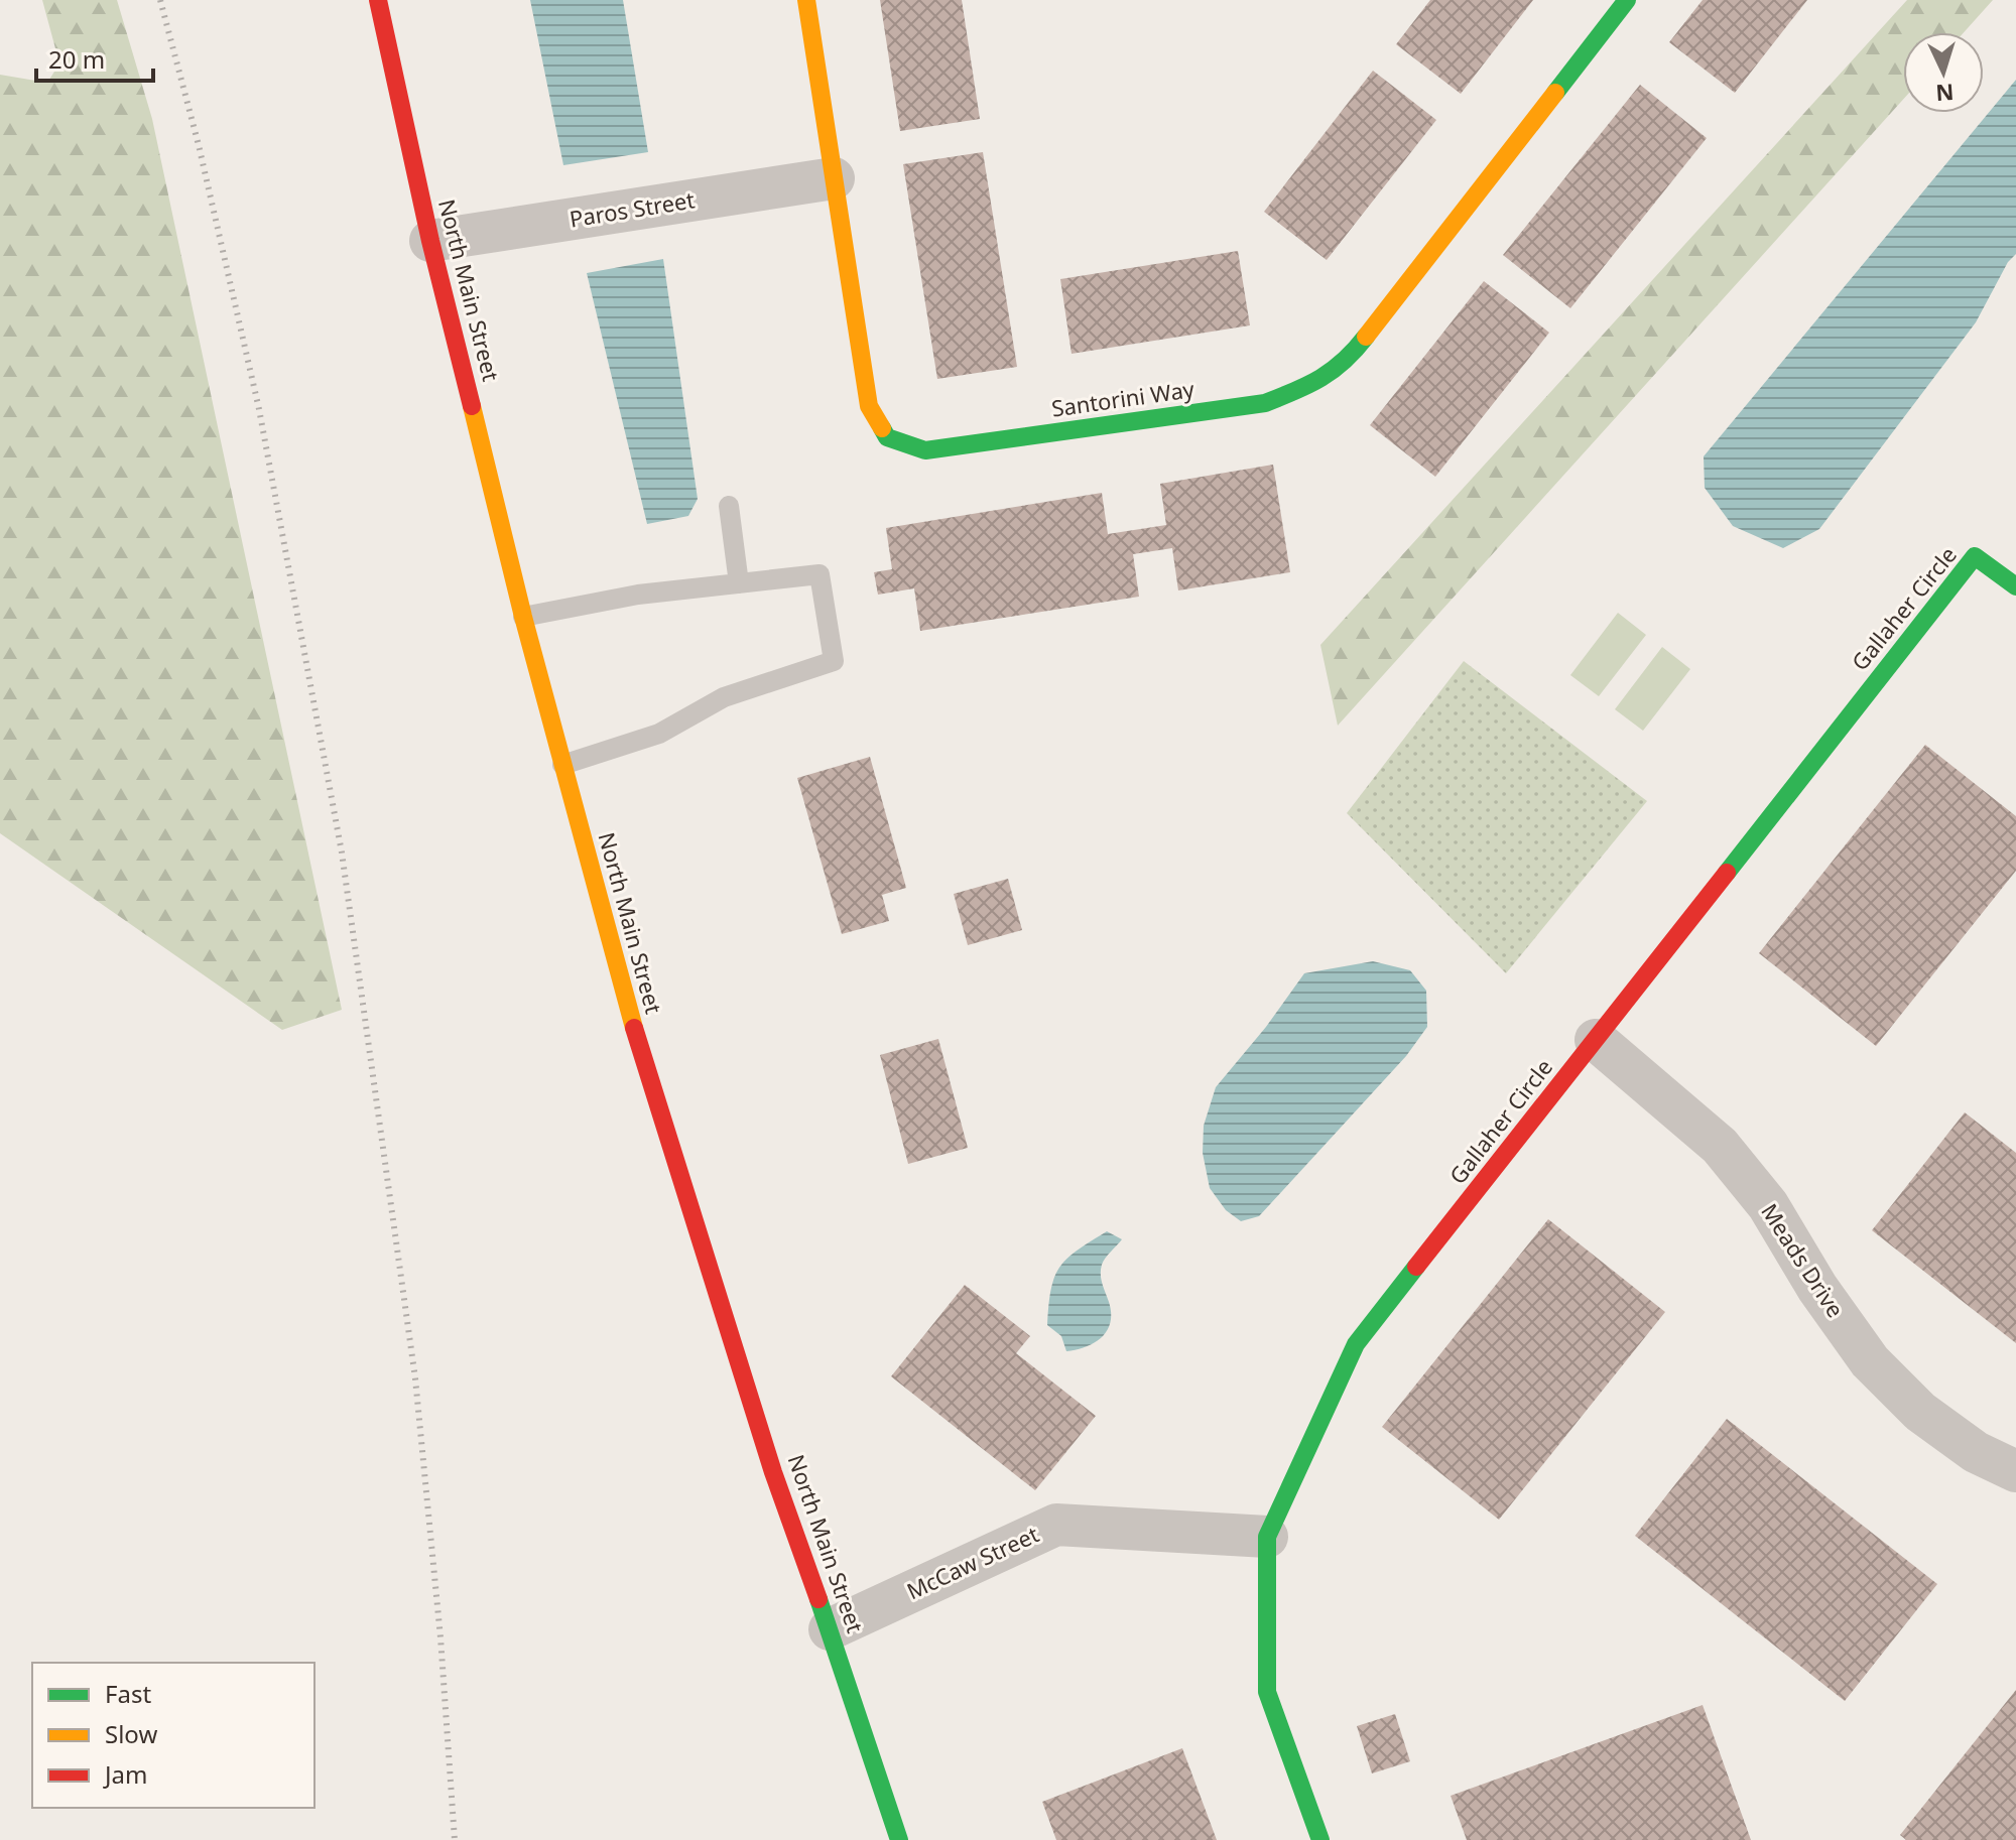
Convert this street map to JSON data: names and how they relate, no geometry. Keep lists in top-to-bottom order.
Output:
{
  "streets": {
    "street": [
      "Paros Street",
      "North Main Street",
      "Santorini Way",
      "Gallaher Circle",
      "Meads Drive",
      "McCaw Street"
    ]
  },
  "crossings": [
    ["Paros Street", "North Main Street"],
    ["Paros Street", "Santorini Way"],
    ["North Main Street", "McCaw Street"],
    ["Gallaher Circle", "Meads Drive"],
    ["Gallaher Circle", "McCaw Street"]
  ],
  "legend": ["Fast", "Slow", "Jam"],
  "scale_bar": "20 m",
  "north": "bottom"
}
